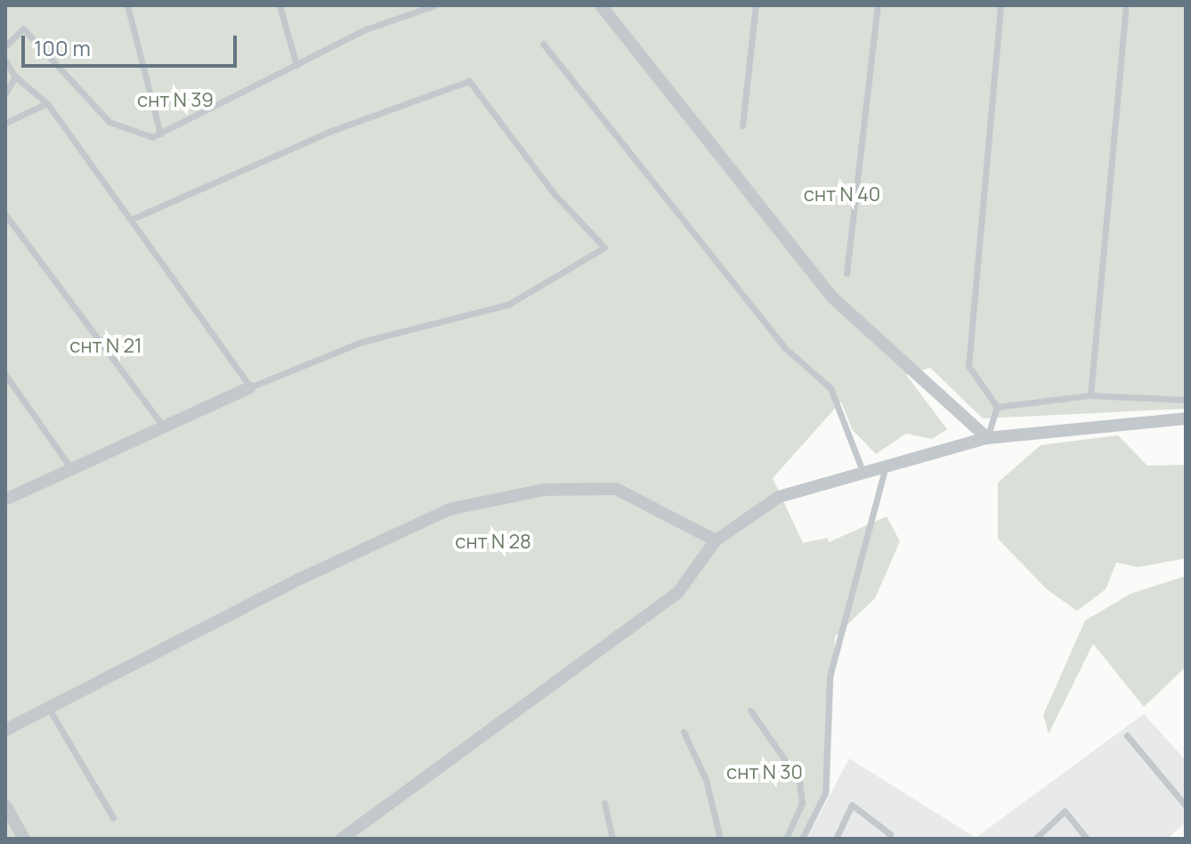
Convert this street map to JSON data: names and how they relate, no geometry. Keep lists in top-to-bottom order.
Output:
{
  "parks": [
    "снт N 39",
    "снт N 40",
    "снт N 21",
    "снт N 28",
    "снт N 30"
  ],
  "scale_bar": "100 m"
}
